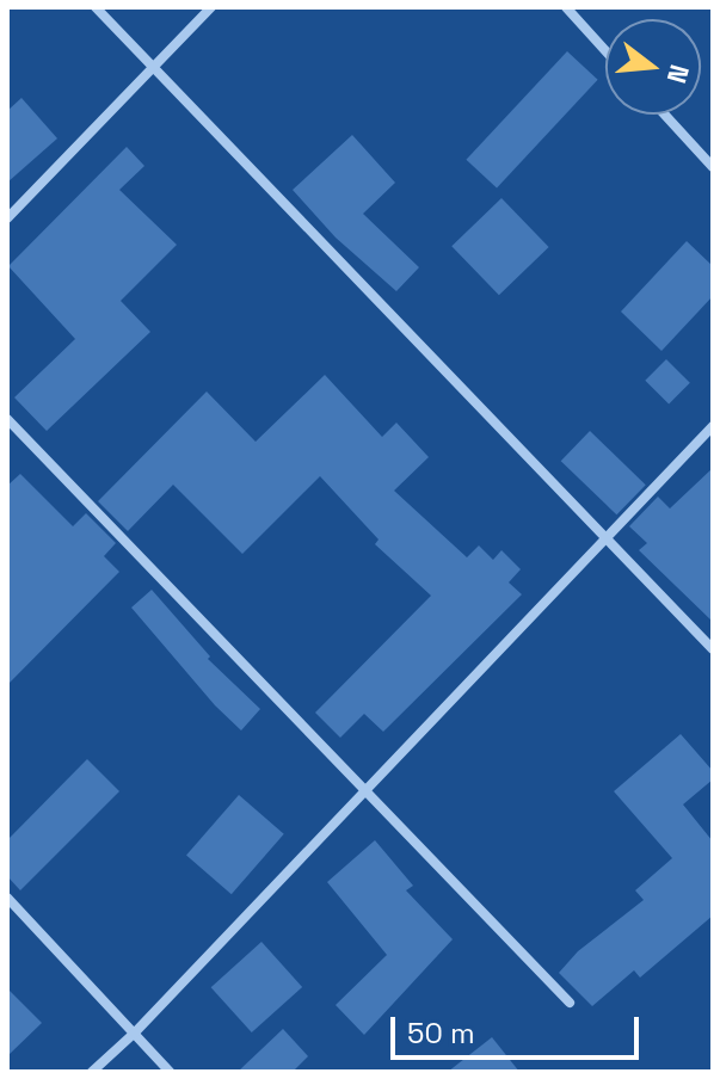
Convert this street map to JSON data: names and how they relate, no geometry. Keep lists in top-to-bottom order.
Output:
{
  "scale_bar": "50 m",
  "north": "right"
}
